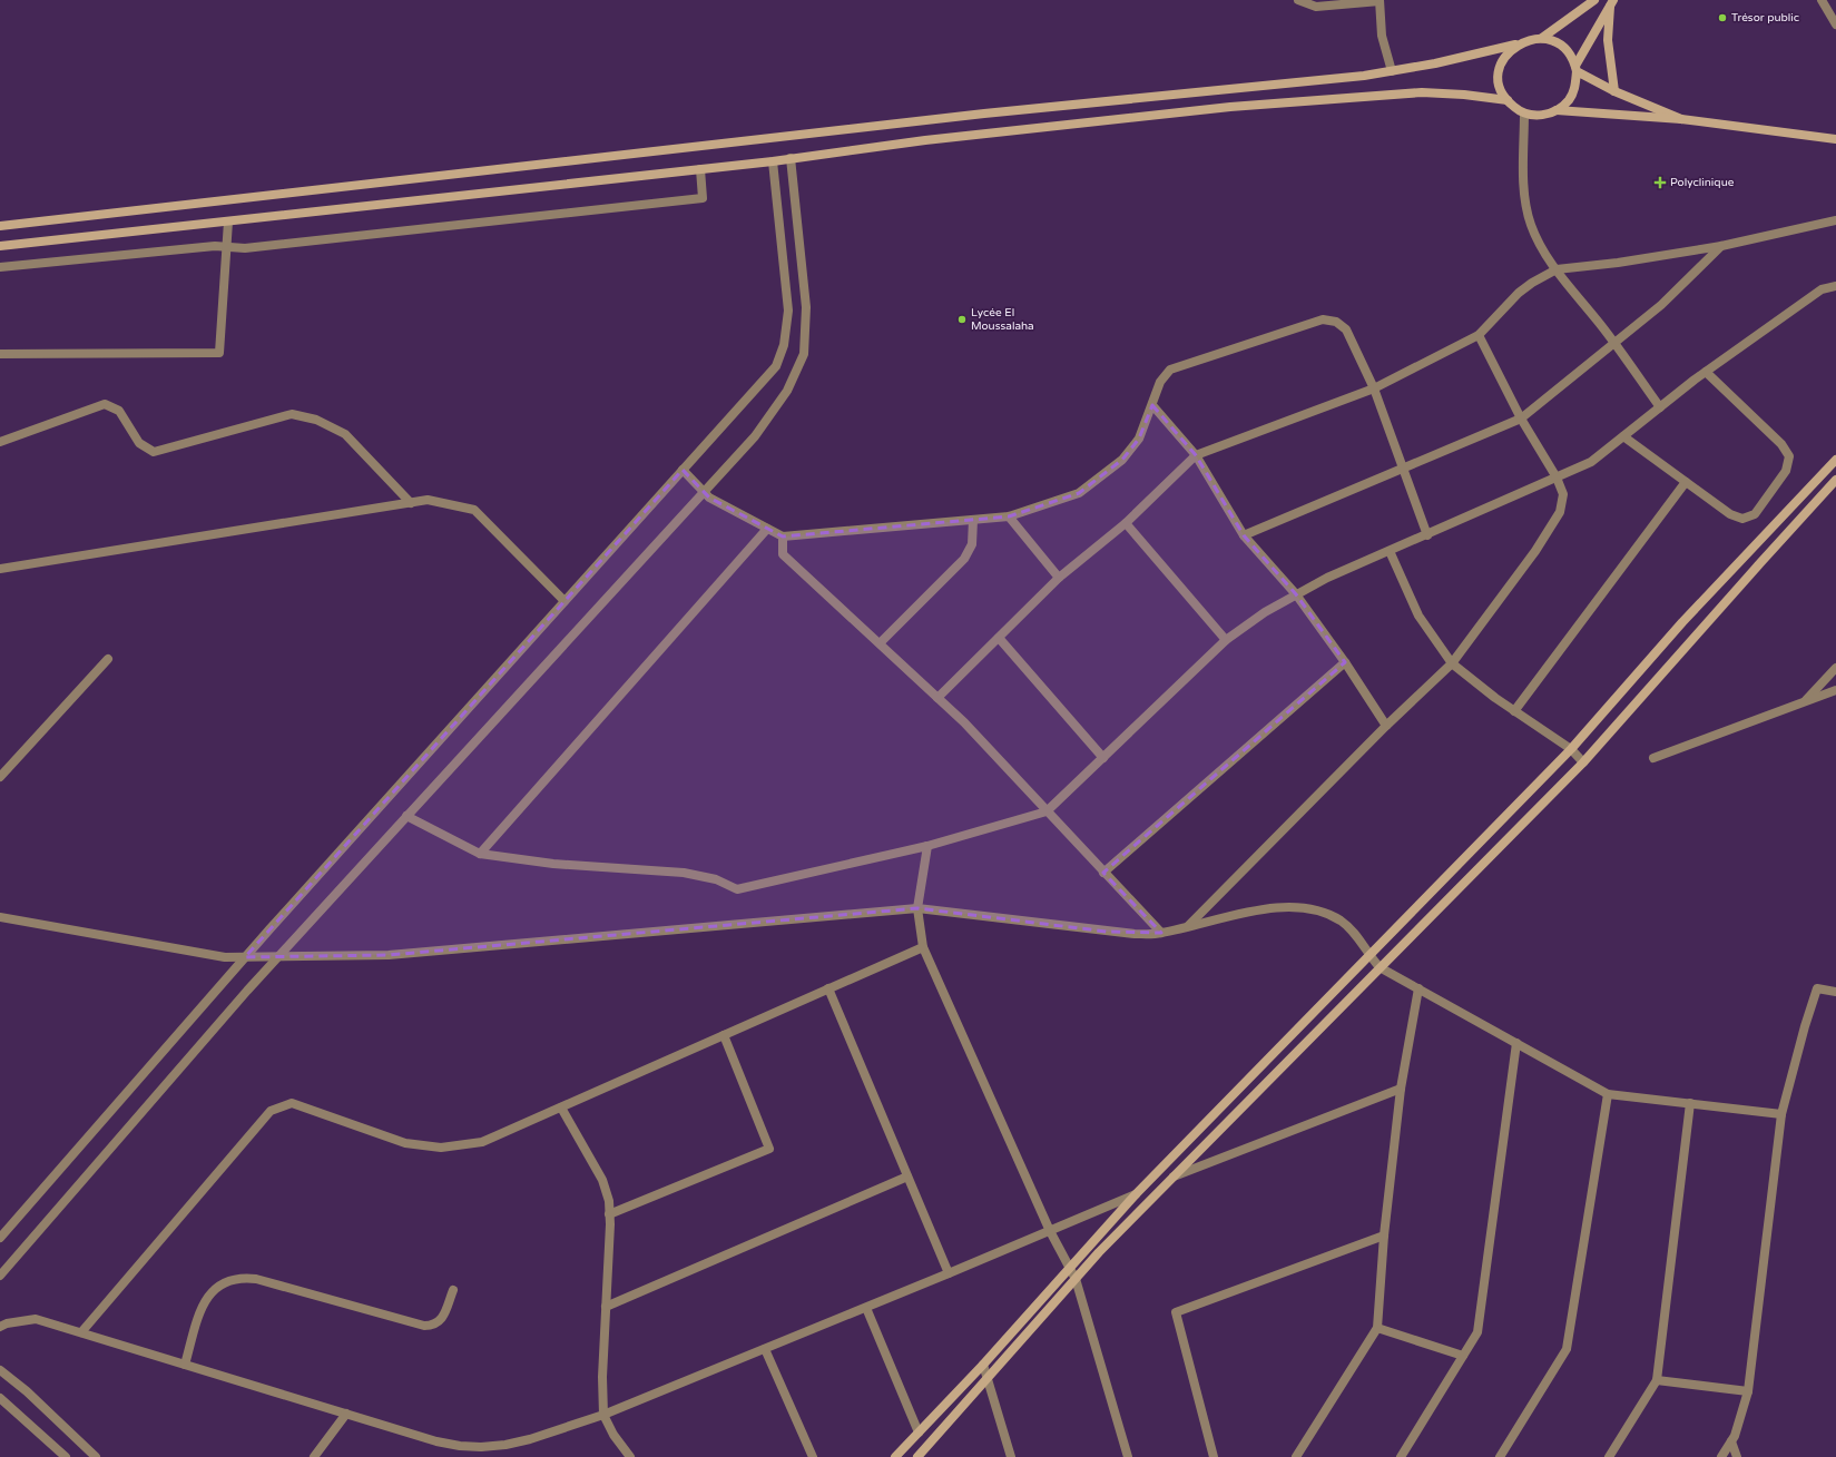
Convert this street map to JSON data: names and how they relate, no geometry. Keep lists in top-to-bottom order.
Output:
{
  "places": {
    "other": ["Trésor public", "Lycée El Moussalaha"],
    "health": ["Polyclinique"]
  }
}
